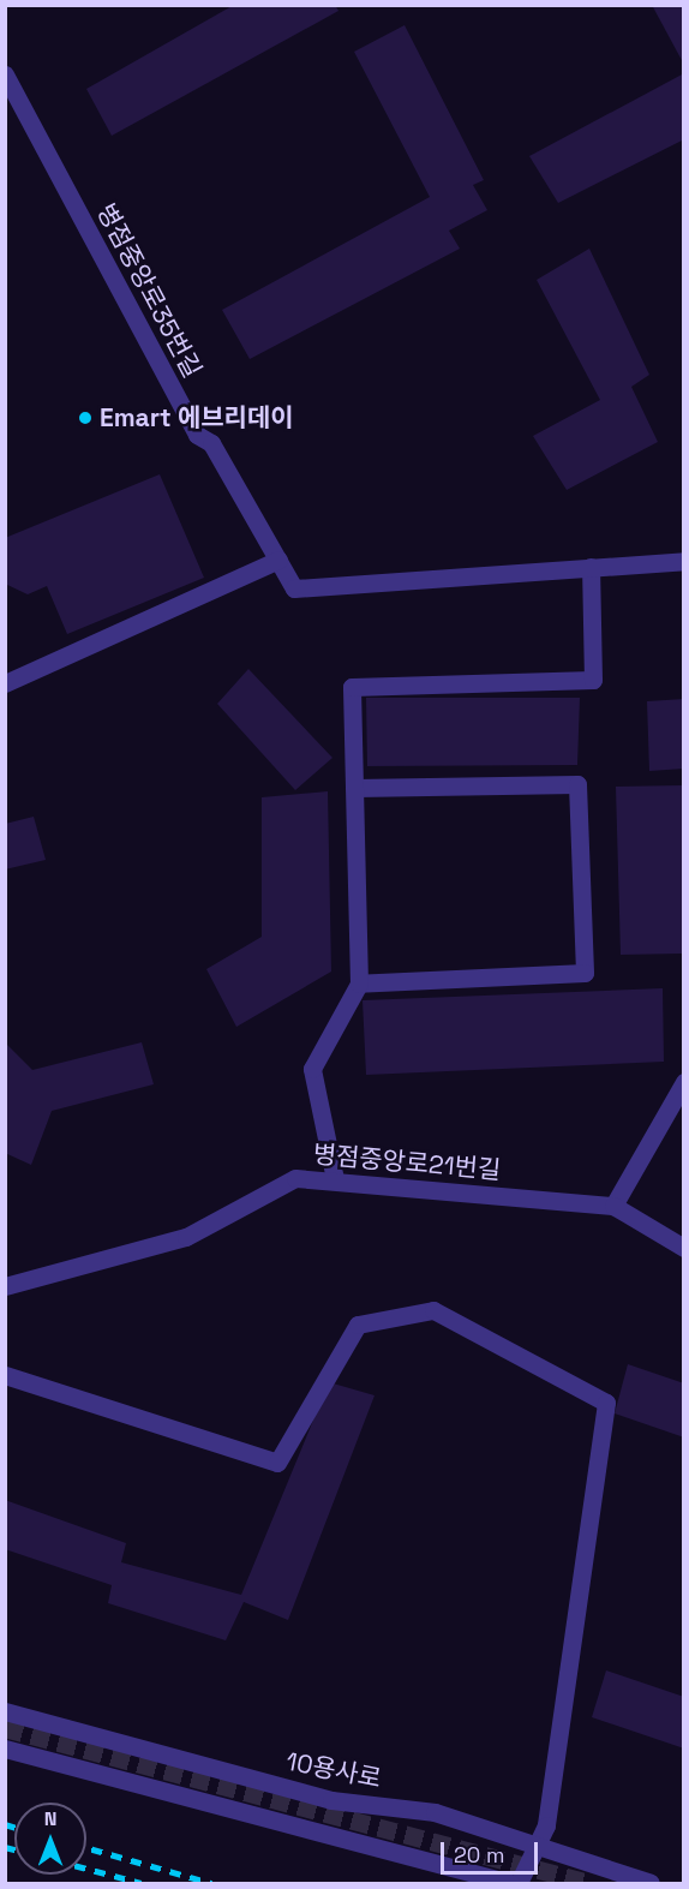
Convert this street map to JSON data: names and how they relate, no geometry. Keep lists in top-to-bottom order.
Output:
{
  "streets": {
    "street": ["병점중앙로35번길", "병점중앙로21번길", "10용사로"]
  },
  "places": ["Emart 에브리데이"],
  "scale_bar": "20 m",
  "north": "top"
}
